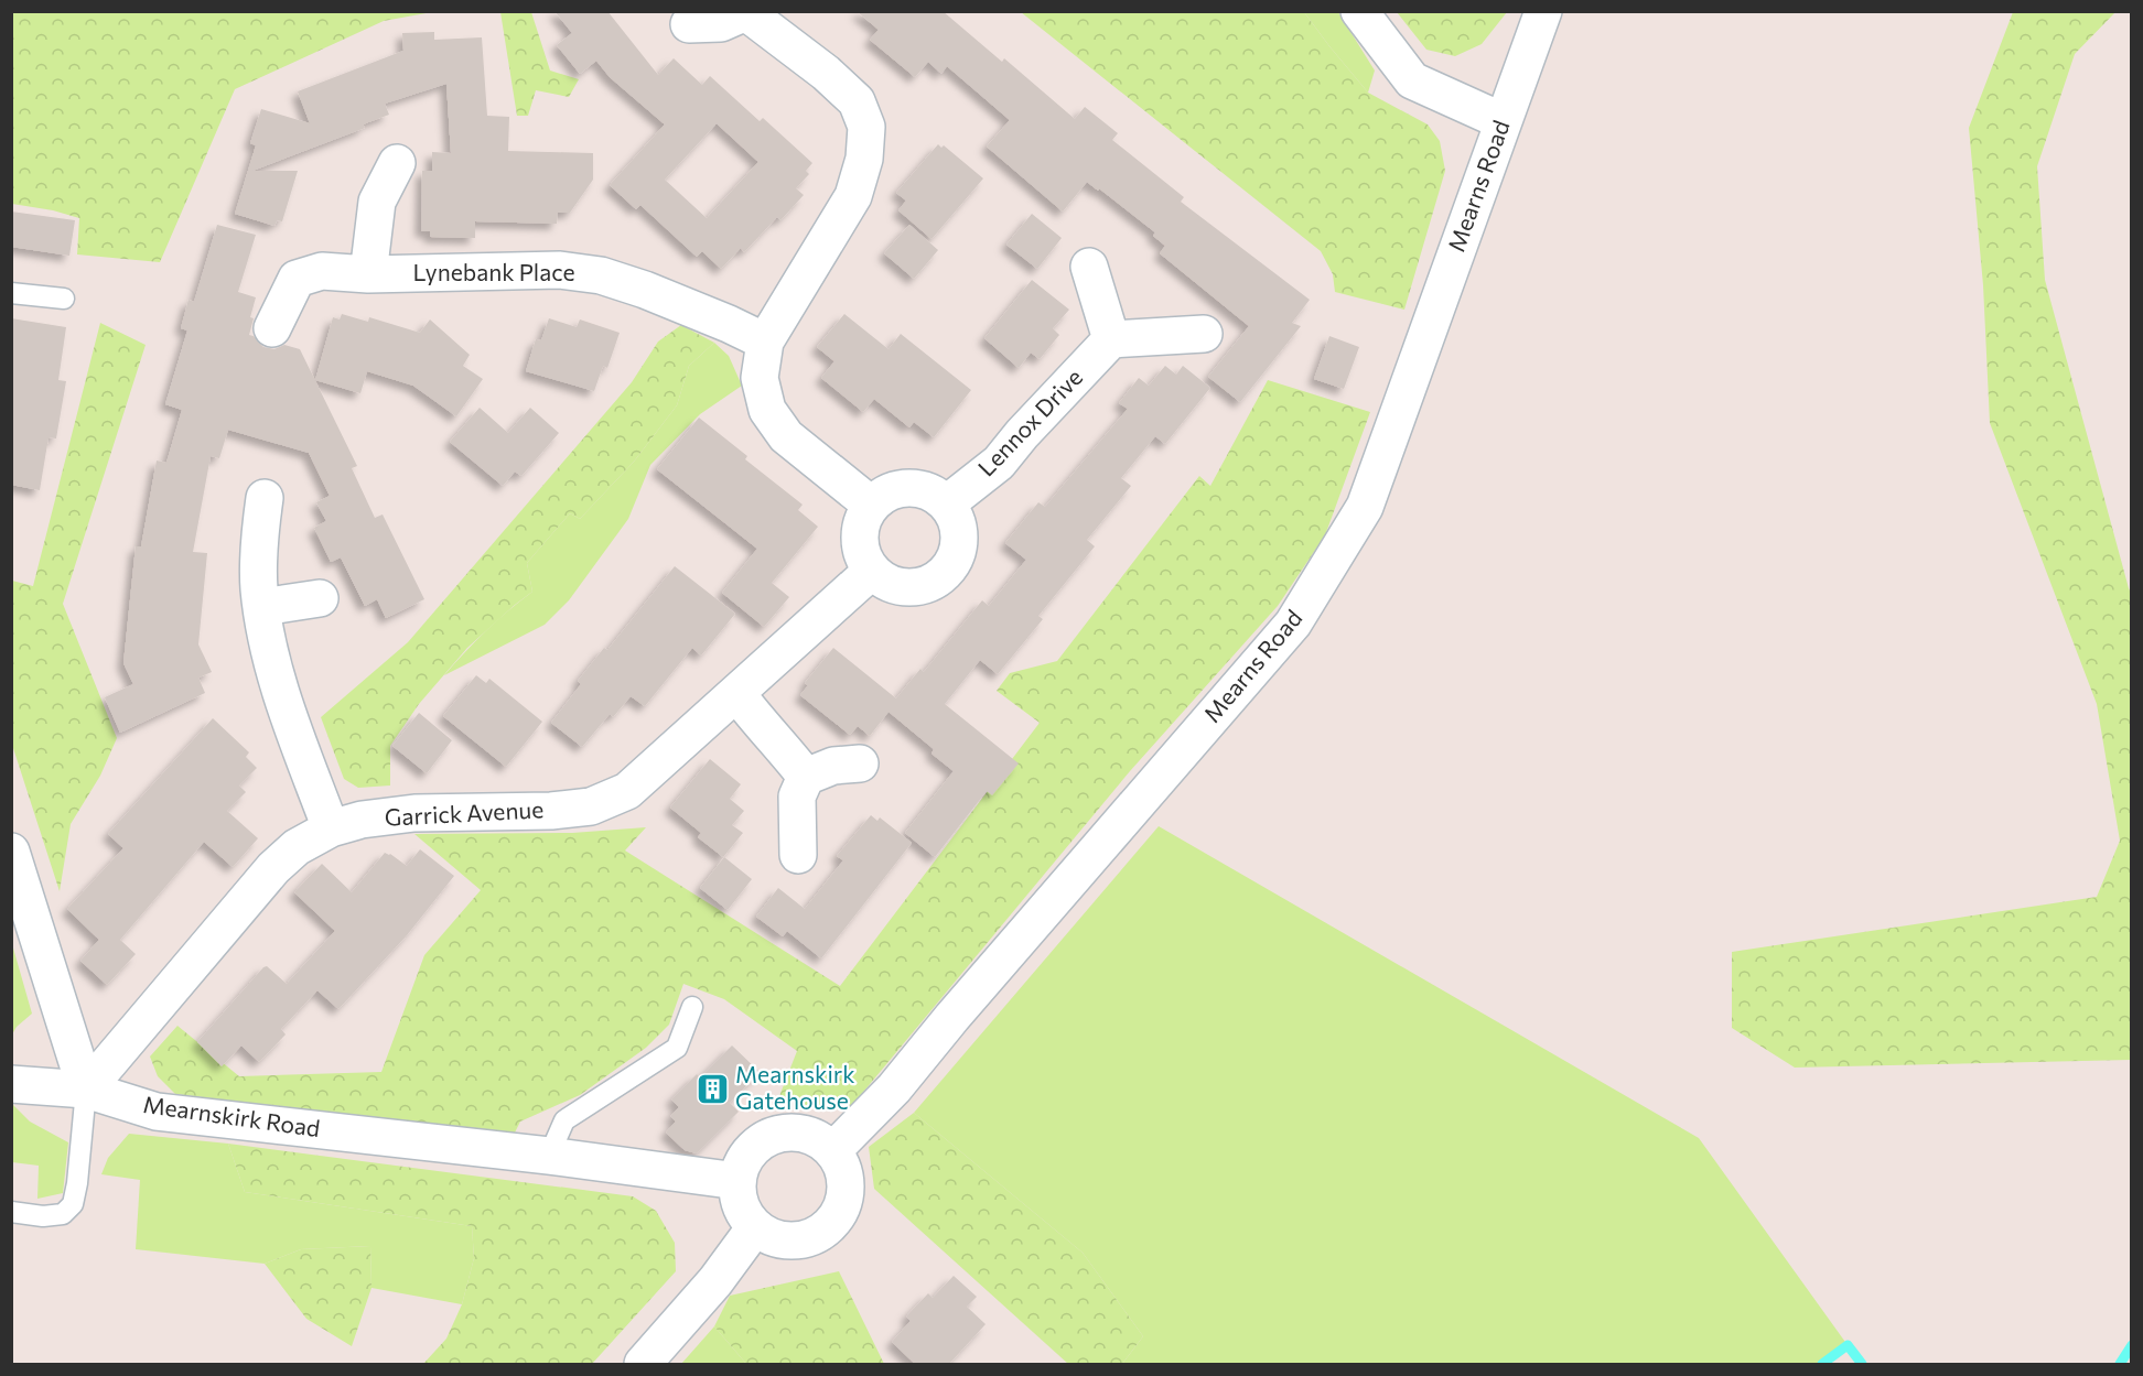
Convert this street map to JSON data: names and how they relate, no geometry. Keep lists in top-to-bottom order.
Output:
{
  "streets": {
    "street": [
      "Mearns Road",
      "Lynebank Place",
      "Lennox Drive",
      "Garrick Avenue",
      "Mearnskirk Road"
    ]
  },
  "crossings": [
    ["Mearns Road", "Mearnskirk Road"],
    ["Lennox Drive", "Garrick Avenue"],
    ["Garrick Avenue", "Mearnskirk Road"]
  ],
  "places": {
    "building": ["Mearnskirk Gatehouse"]
  }
}
